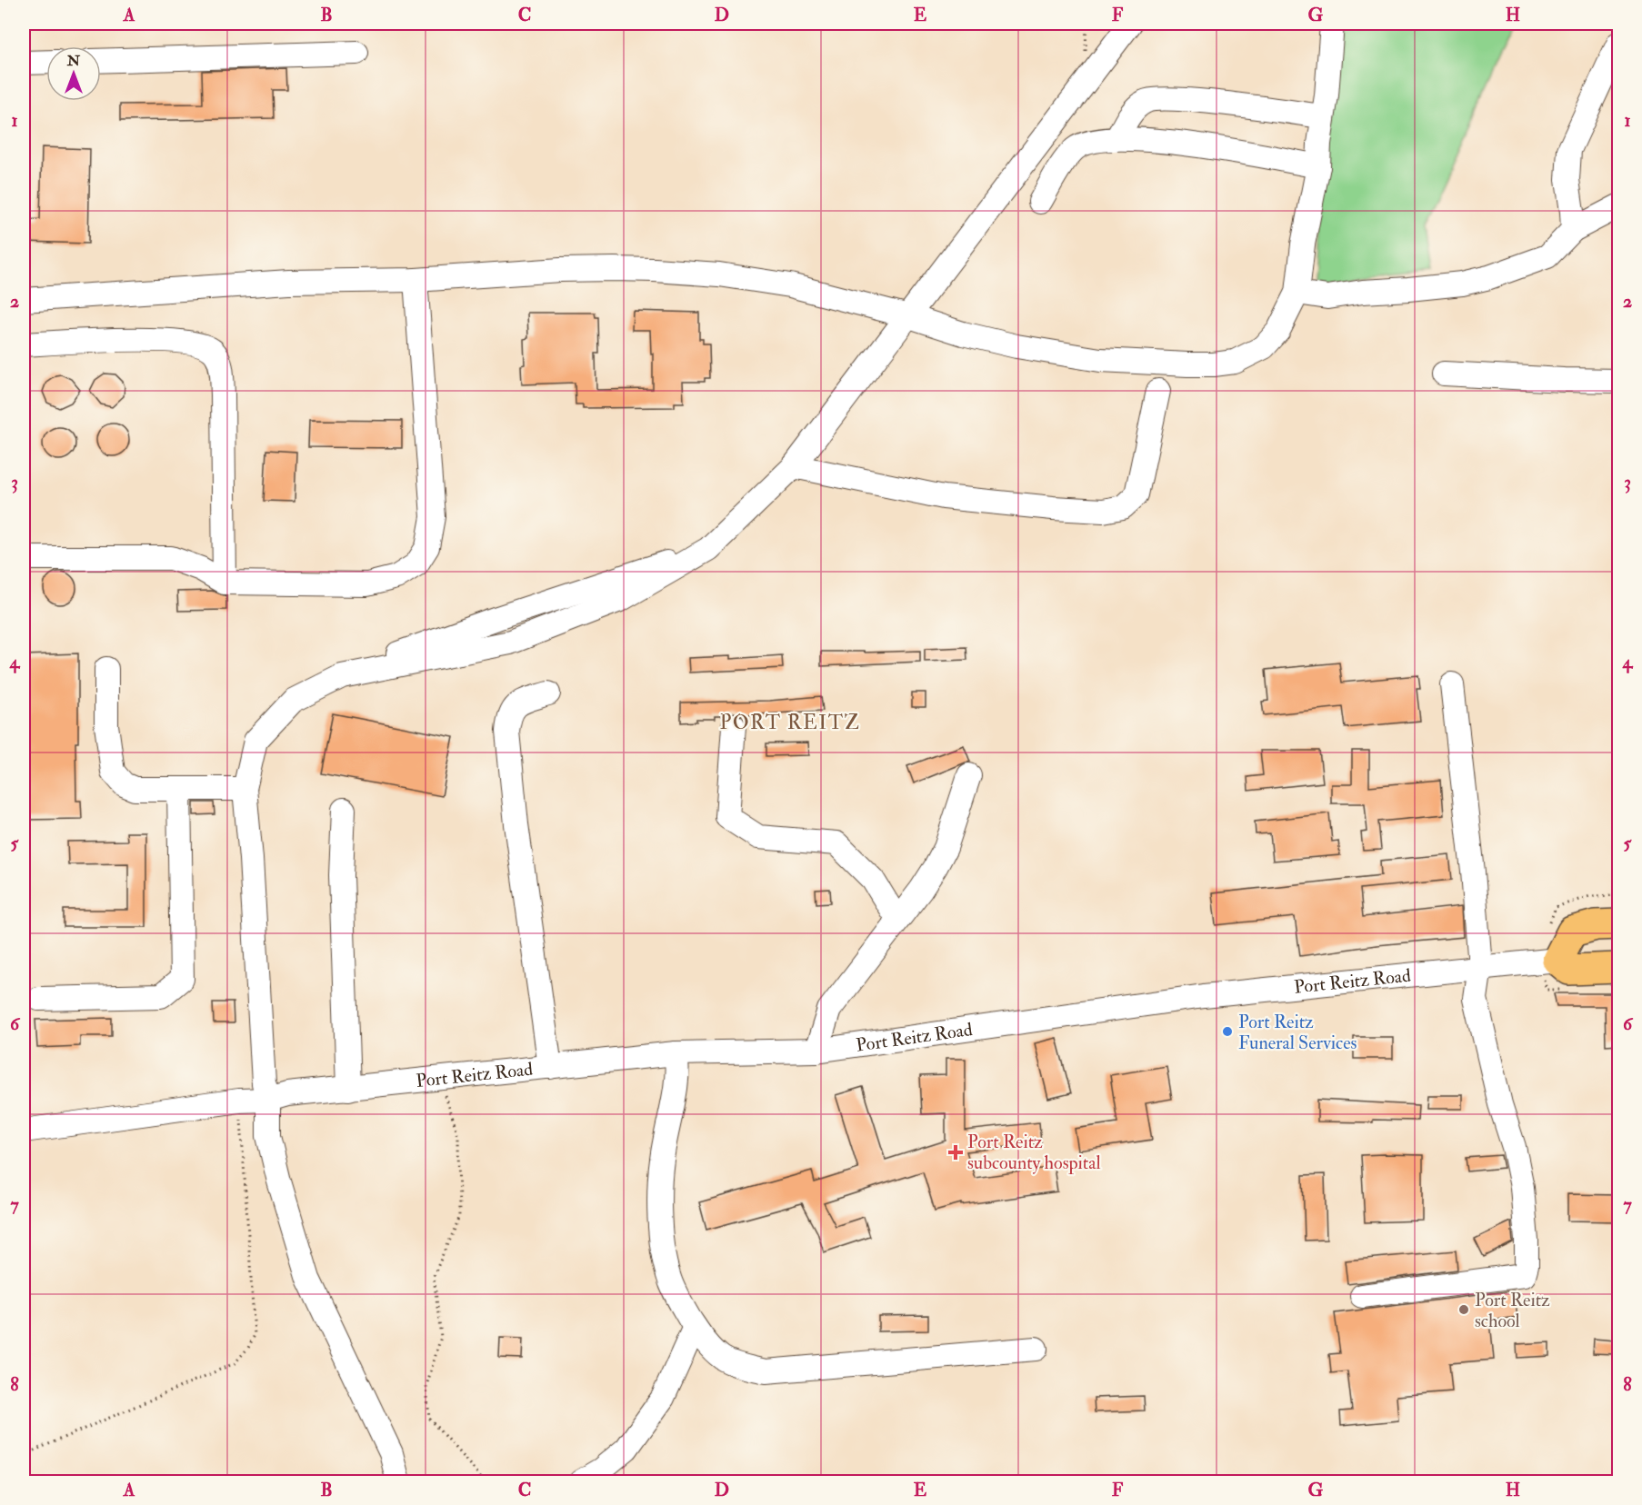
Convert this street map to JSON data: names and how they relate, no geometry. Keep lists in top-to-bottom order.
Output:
{
  "streets": {
    "main road": ["Port Reitz Road"]
  },
  "districts": ["PORT REITZ"],
  "places": {
    "other": ["Port Reitz Funeral Services", "Port Reitz school"],
    "health": ["Port Reitz subcounty hospital"]
  },
  "north": "top",
  "grid": {
    "columns": [
      "A",
      "B",
      "C",
      "D",
      "E",
      "F",
      "G",
      "H"
    ],
    "rows": [
      "1",
      "2",
      "3",
      "4",
      "5",
      "6",
      "7",
      "8"
    ]
  }
}
